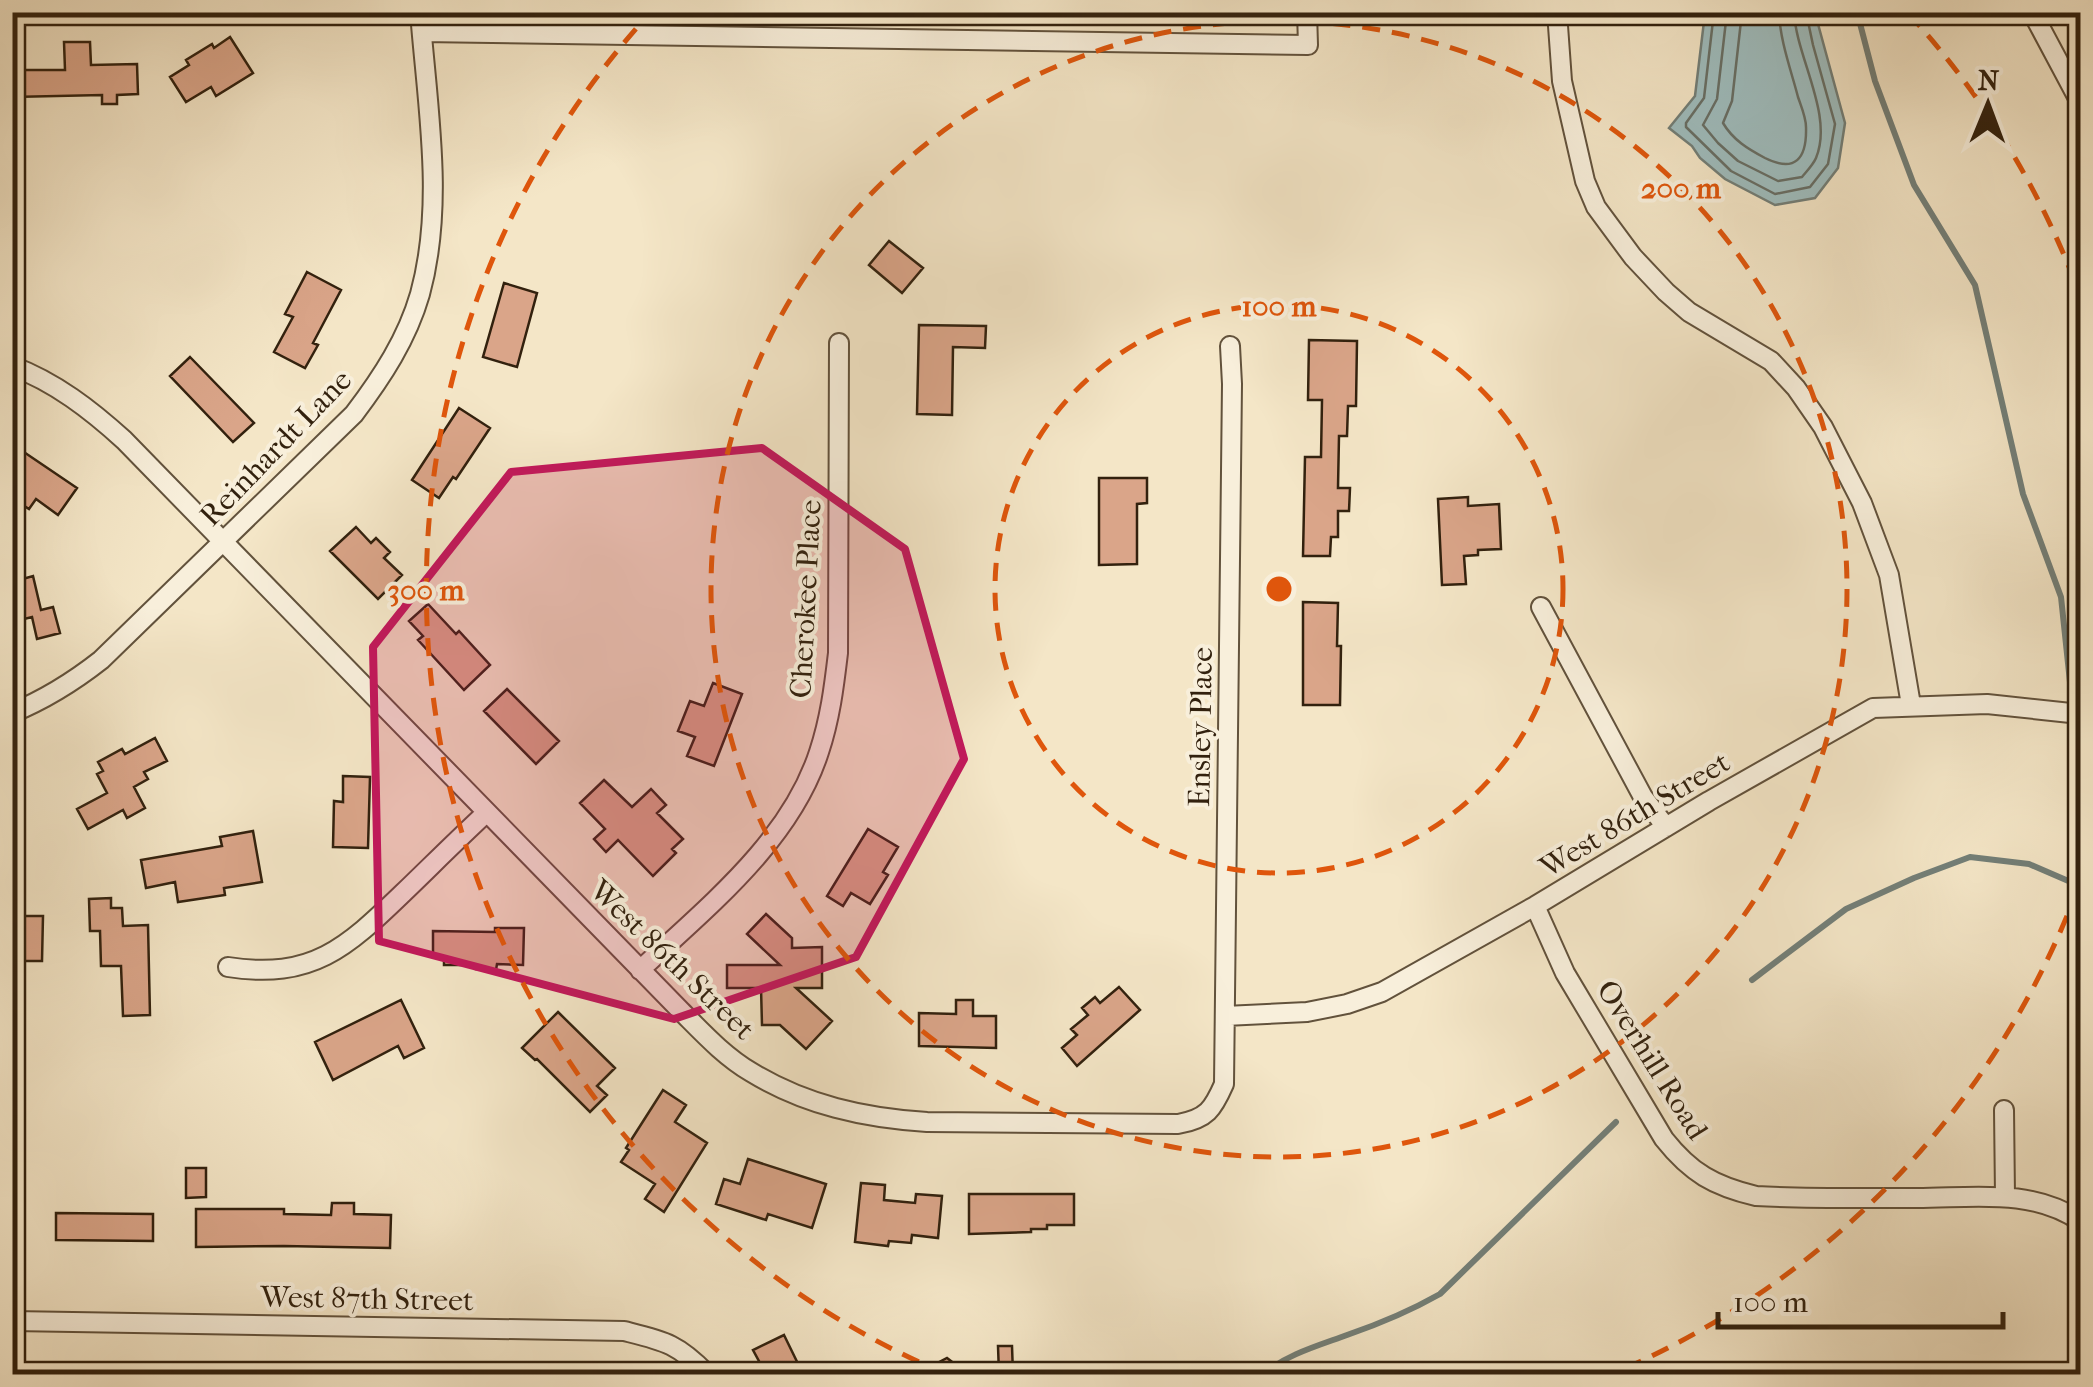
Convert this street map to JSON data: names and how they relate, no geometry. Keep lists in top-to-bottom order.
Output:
{
  "streets": {
    "street": [
      "Reinhardt Lane",
      "Cherokee Place",
      "Ensley Place",
      "West 86th Street",
      "Overhill Road",
      "West 87th Street"
    ]
  },
  "crossings": [
    ["Reinhardt Lane", "West 86th Street"],
    ["Cherokee Place", "West 86th Street"],
    ["Ensley Place", "West 86th Street"],
    ["West 86th Street", "Overhill Road"]
  ],
  "scale_bar": "100 m",
  "north": "top",
  "rings": ["200 m", "100 m", "300 m"]
}
